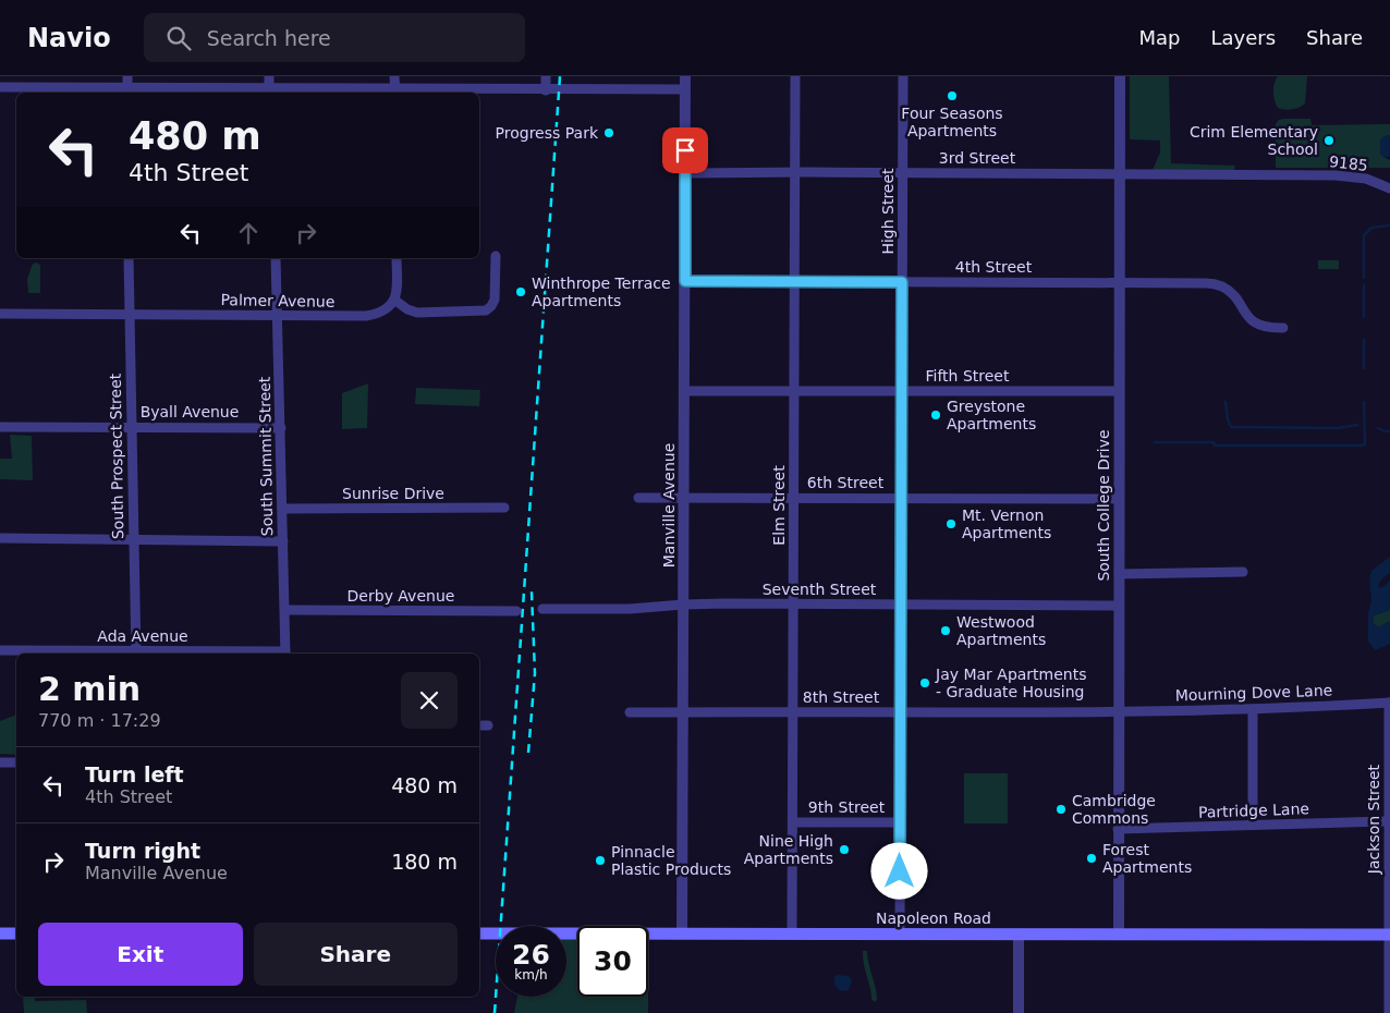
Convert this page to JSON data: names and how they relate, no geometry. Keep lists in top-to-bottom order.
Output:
{
  "streets": {
    "main road": ["Napoleon Road"],
    "street": [
      "3rd Street",
      "9185",
      "High Street",
      "4th Street",
      "Palmer Avenue",
      "Fifth Street",
      "Byall Avenue",
      "South Prospect Street",
      "South Summit Street",
      "6th Street",
      "Sunrise Drive",
      "Manville Avenue",
      "Elm Street",
      "South College Drive",
      "Seventh Street",
      "Derby Avenue",
      "Ada Avenue",
      "Mourning Dove Lane",
      "8th Street",
      "9th Street",
      "Partridge Lane",
      "Jackson Street"
    ]
  },
  "crossings": [
    ["3rd Street", "9185"],
    ["3rd Street", "High Street"],
    ["3rd Street", "Manville Avenue"],
    ["3rd Street", "Elm Street"],
    ["3rd Street", "South College Drive"],
    ["High Street", "4th Street"],
    ["High Street", "Fifth Street"],
    ["High Street", "6th Street"],
    ["High Street", "Seventh Street"],
    ["High Street", "8th Street"],
    ["High Street", "9th Street"],
    ["High Street", "Napoleon Road"],
    ["4th Street", "Manville Avenue"],
    ["4th Street", "Elm Street"],
    ["4th Street", "South College Drive"],
    ["Palmer Avenue", "South Prospect Street"],
    ["Palmer Avenue", "South Summit Street"],
    ["Fifth Street", "Manville Avenue"],
    ["Fifth Street", "Elm Street"],
    ["Fifth Street", "South College Drive"],
    ["Byall Avenue", "South Prospect Street"],
    ["Byall Avenue", "South Summit Street"],
    ["South Prospect Street", "Ada Avenue"],
    ["South Summit Street", "Sunrise Drive"],
    ["South Summit Street", "Derby Avenue"],
    ["South Summit Street", "Ada Avenue"],
    ["6th Street", "Manville Avenue"],
    ["6th Street", "Elm Street"],
    ["6th Street", "South College Drive"],
    ["Manville Avenue", "Seventh Street"],
    ["Manville Avenue", "8th Street"],
    ["Manville Avenue", "Napoleon Road"],
    ["Elm Street", "Seventh Street"],
    ["Elm Street", "8th Street"],
    ["Elm Street", "9th Street"],
    ["Elm Street", "Napoleon Road"],
    ["South College Drive", "Seventh Street"],
    ["South College Drive", "Mourning Dove Lane"],
    ["South College Drive", "8th Street"],
    ["South College Drive", "Partridge Lane"],
    ["South College Drive", "Napoleon Road"],
    ["Mourning Dove Lane", "8th Street"],
    ["Mourning Dove Lane", "Jackson Street"],
    ["Partridge Lane", "Jackson Street"],
    ["Jackson Street", "Napoleon Road"]
  ],
  "places": [
    "Four Seasons Apartments",
    "Progress Park",
    "Crim Elementary School",
    "Winthrope Terrace Apartments",
    "Greystone Apartments",
    "Mt. Vernon Apartments",
    "Westwood Apartments",
    "Jay Mar Apartments - Graduate Housing",
    "Cambridge Commons",
    "Nine High Apartments",
    "Forest Apartments",
    "Pinnacle Plastic Products"
  ],
  "page": {
    "header": "Navio",
    "search": "Search here",
    "nav": ["Map", "Layers", "Share"],
    "turn": ["480 m", "4th Street"],
    "heading": ["2 min", "770 m · 17:29"],
    "list": [
      {
        "name": "Turn left",
        "note": "4th Street",
        "value": "480 m"
      },
      {
        "name": "Turn right",
        "note": "Manville Avenue",
        "value": "180 m"
      }
    ],
    "buttons": ["Exit", "Share"],
    "speed": "26 km/h",
    "limit": "30"
  }
}
